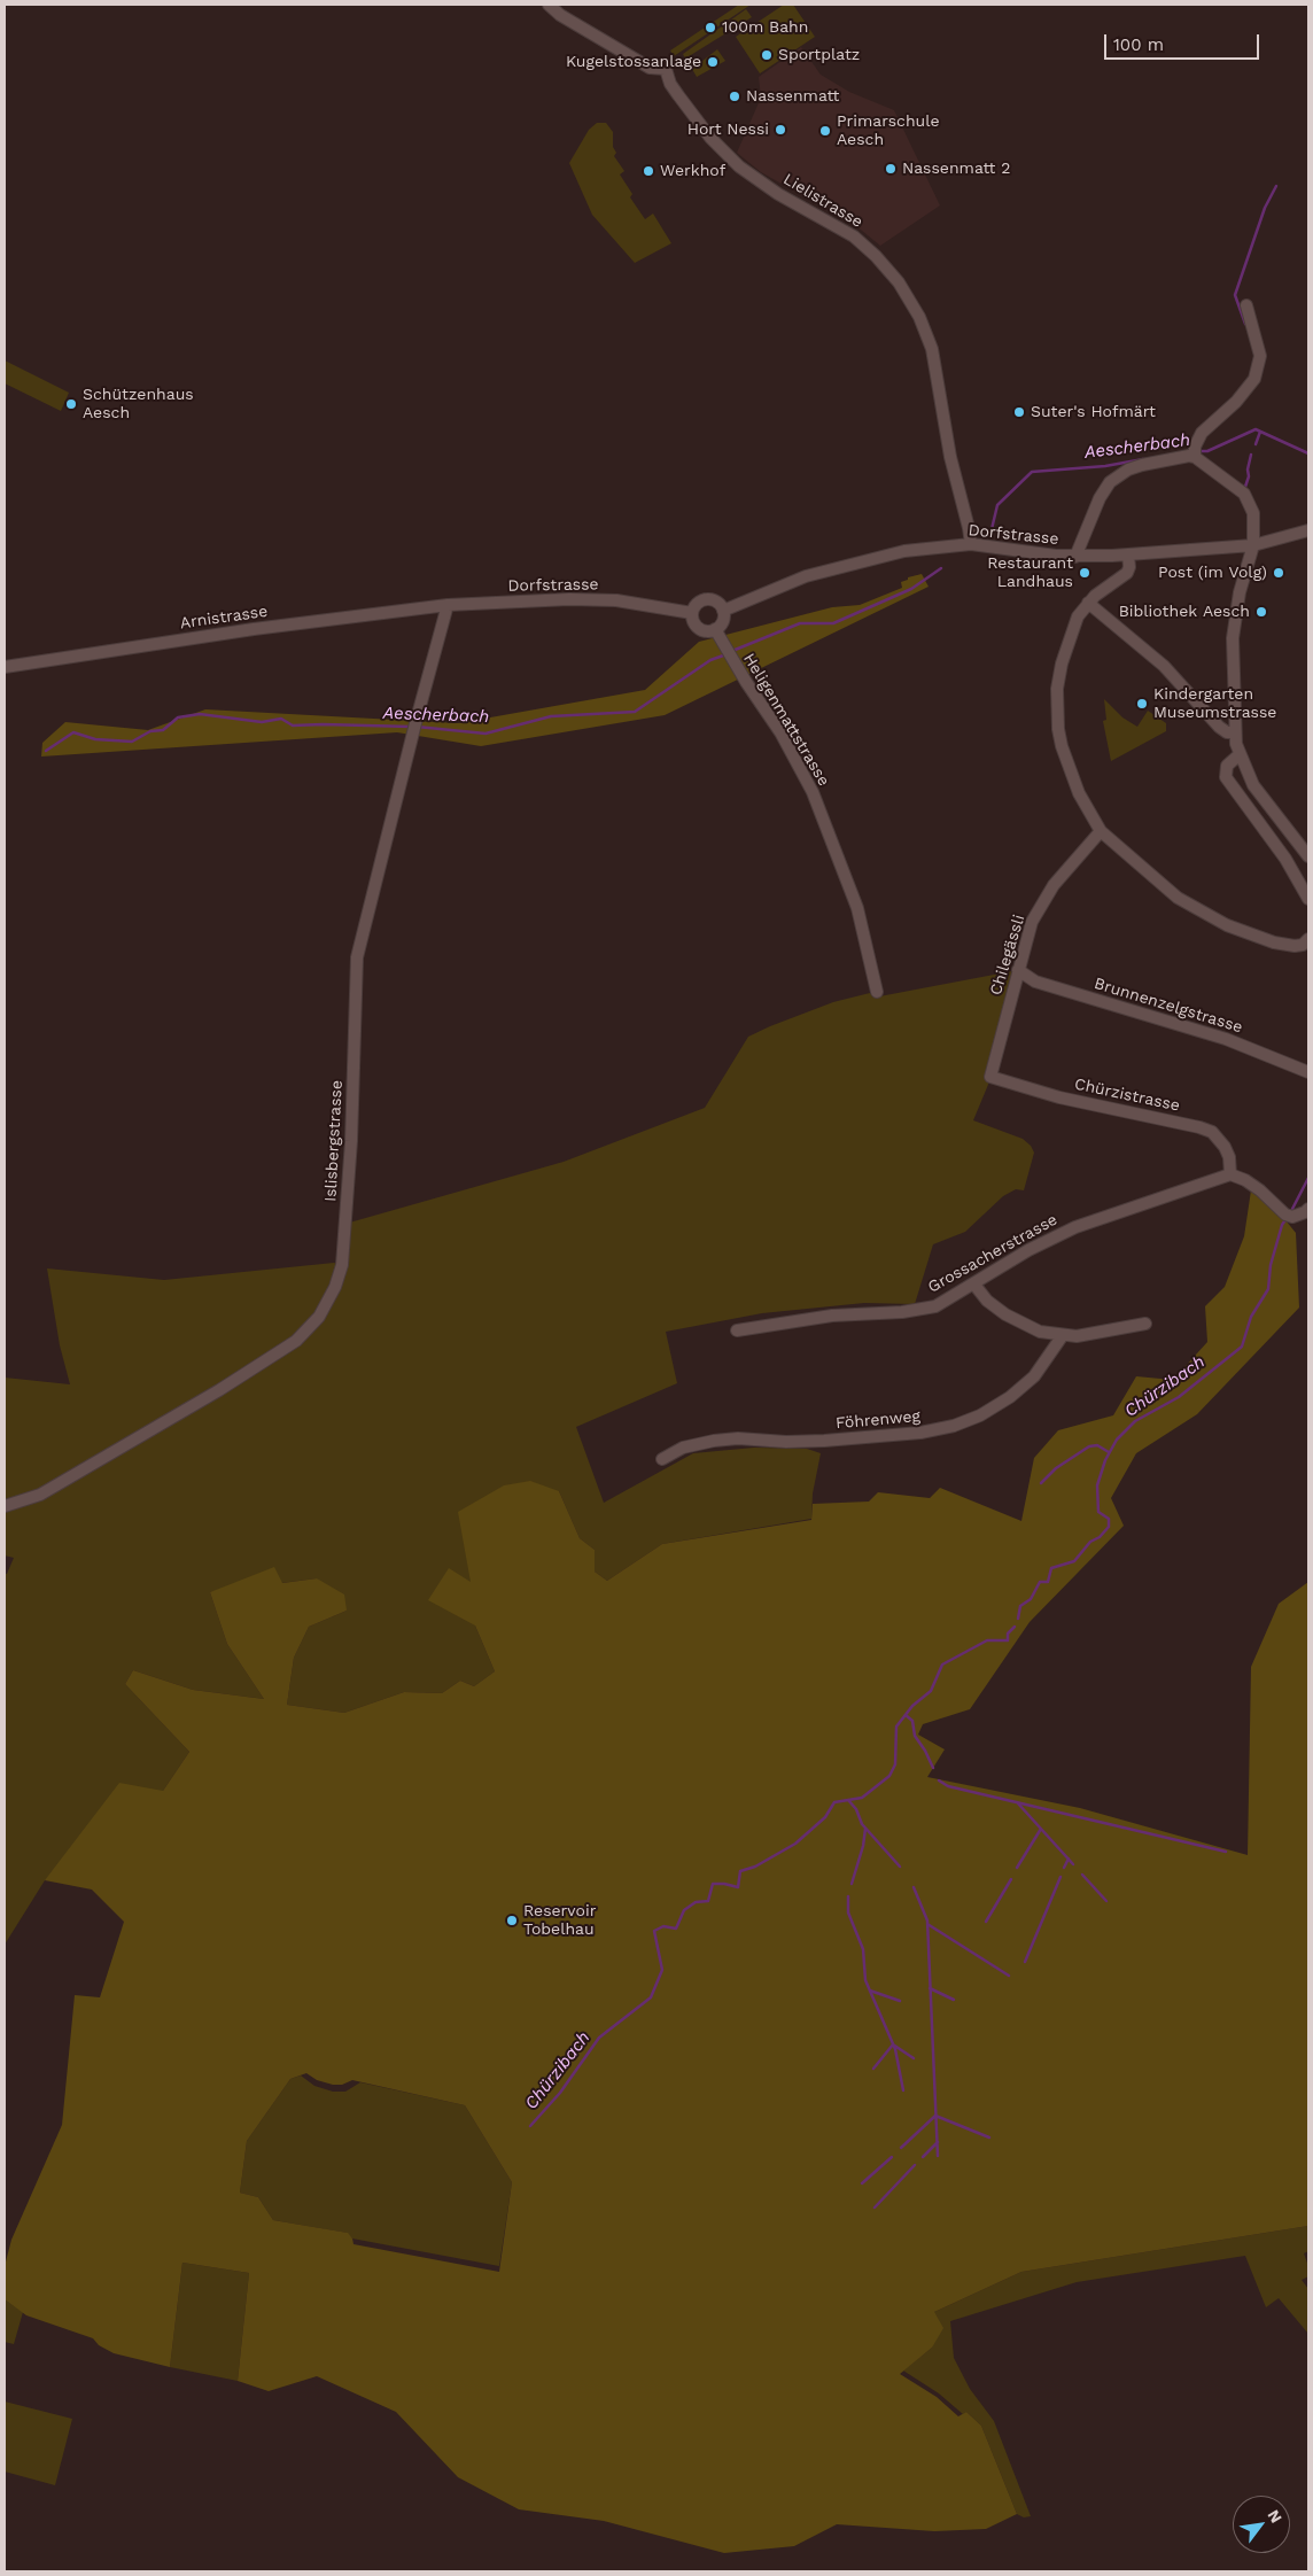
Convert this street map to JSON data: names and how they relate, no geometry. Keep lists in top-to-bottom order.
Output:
{
  "streets": {
    "street": [
      "Lielistrasse",
      "Dorfstrasse",
      "Arnistrasse",
      "Heligenmattstrasse",
      "Chilegässli",
      "Brunnenzelgstrasse",
      "Chürzistrasse",
      "Islisbergstrasse",
      "Grossacherstrasse",
      "Föhrenweg"
    ]
  },
  "crossings": [
    ["Lielistrasse", "Dorfstrasse"],
    ["Dorfstrasse", "Arnistrasse"],
    ["Dorfstrasse", "Heligenmattstrasse"],
    ["Dorfstrasse", "Islisbergstrasse"],
    ["Arnistrasse", "Islisbergstrasse"],
    ["Chilegässli", "Brunnenzelgstrasse"],
    ["Chilegässli", "Chürzistrasse"],
    ["Chürzistrasse", "Grossacherstrasse"]
  ],
  "water": ["Aescherbach", "Chürzibach"],
  "places": [
    "100m Bahn",
    "Sportplatz",
    "Kugelstossanlage",
    "Nassenmatt",
    "Hort Nessi",
    "Primarschule Aesch",
    "Nassenmatt 2",
    "Werkhof",
    "Schützenhaus Aesch",
    "Suter's Hofmärt",
    "Restaurant Landhaus",
    "Post (im Volg)",
    "Bibliothek Aesch",
    "Kindergarten Museumstrasse",
    "Reservoir Tobelhau"
  ],
  "scale_bar": "100 m",
  "north": "top right"
}
